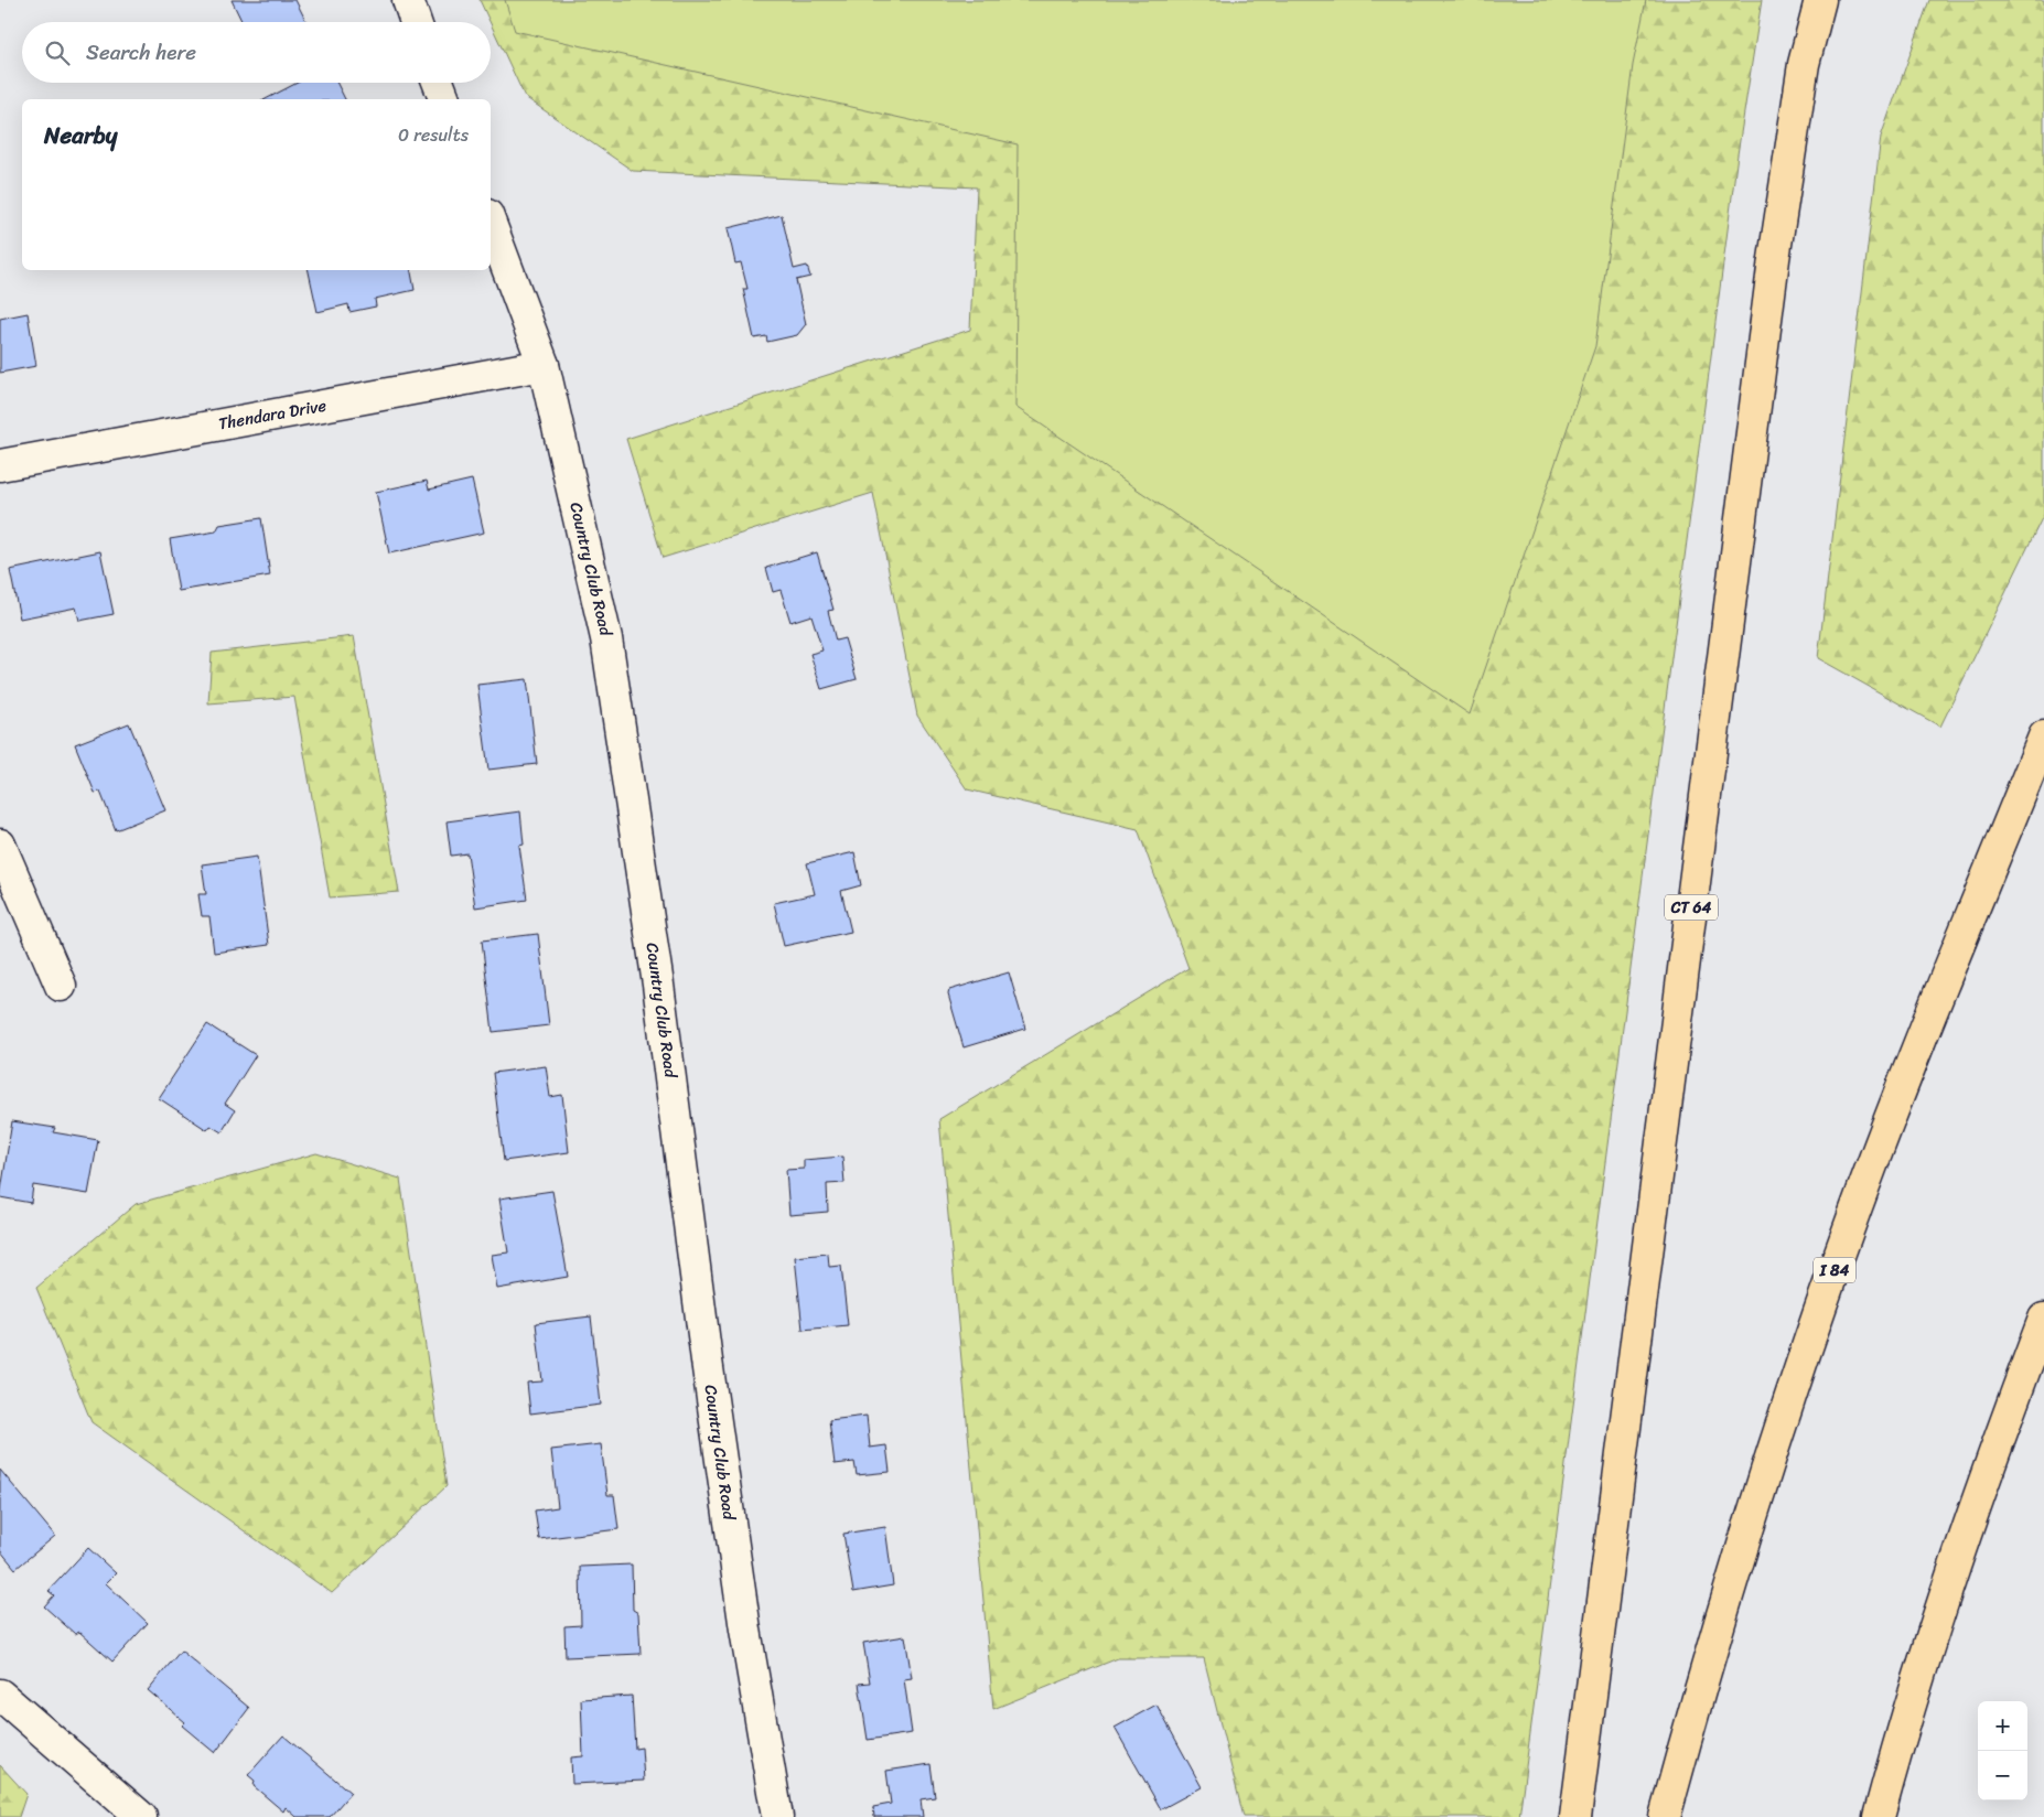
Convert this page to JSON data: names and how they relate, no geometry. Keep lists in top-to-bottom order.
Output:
{
  "streets": {
    "highway": ["CT 64", "I 84"],
    "street": ["Thendara Drive", "Country Club Road"]
  },
  "crossings": [
    ["Thendara Drive", "Country Club Road"]
  ],
  "page": {
    "search": "Search here",
    "heading": ["Nearby", "0 results"],
    "map_buttons": ["+", "−"]
  }
}
